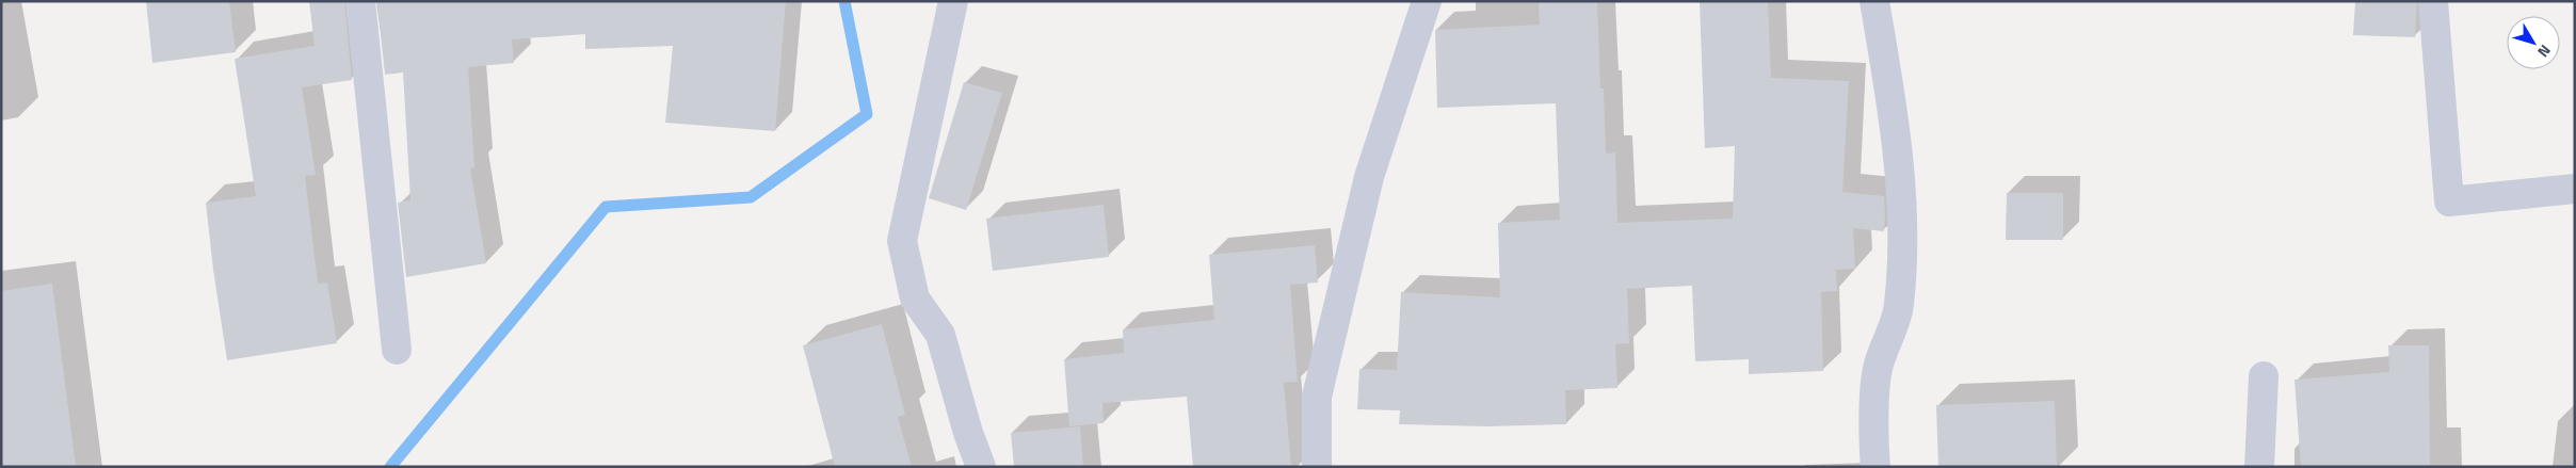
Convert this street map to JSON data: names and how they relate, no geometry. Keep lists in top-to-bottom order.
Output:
{
  "north": "bottom right"
}
